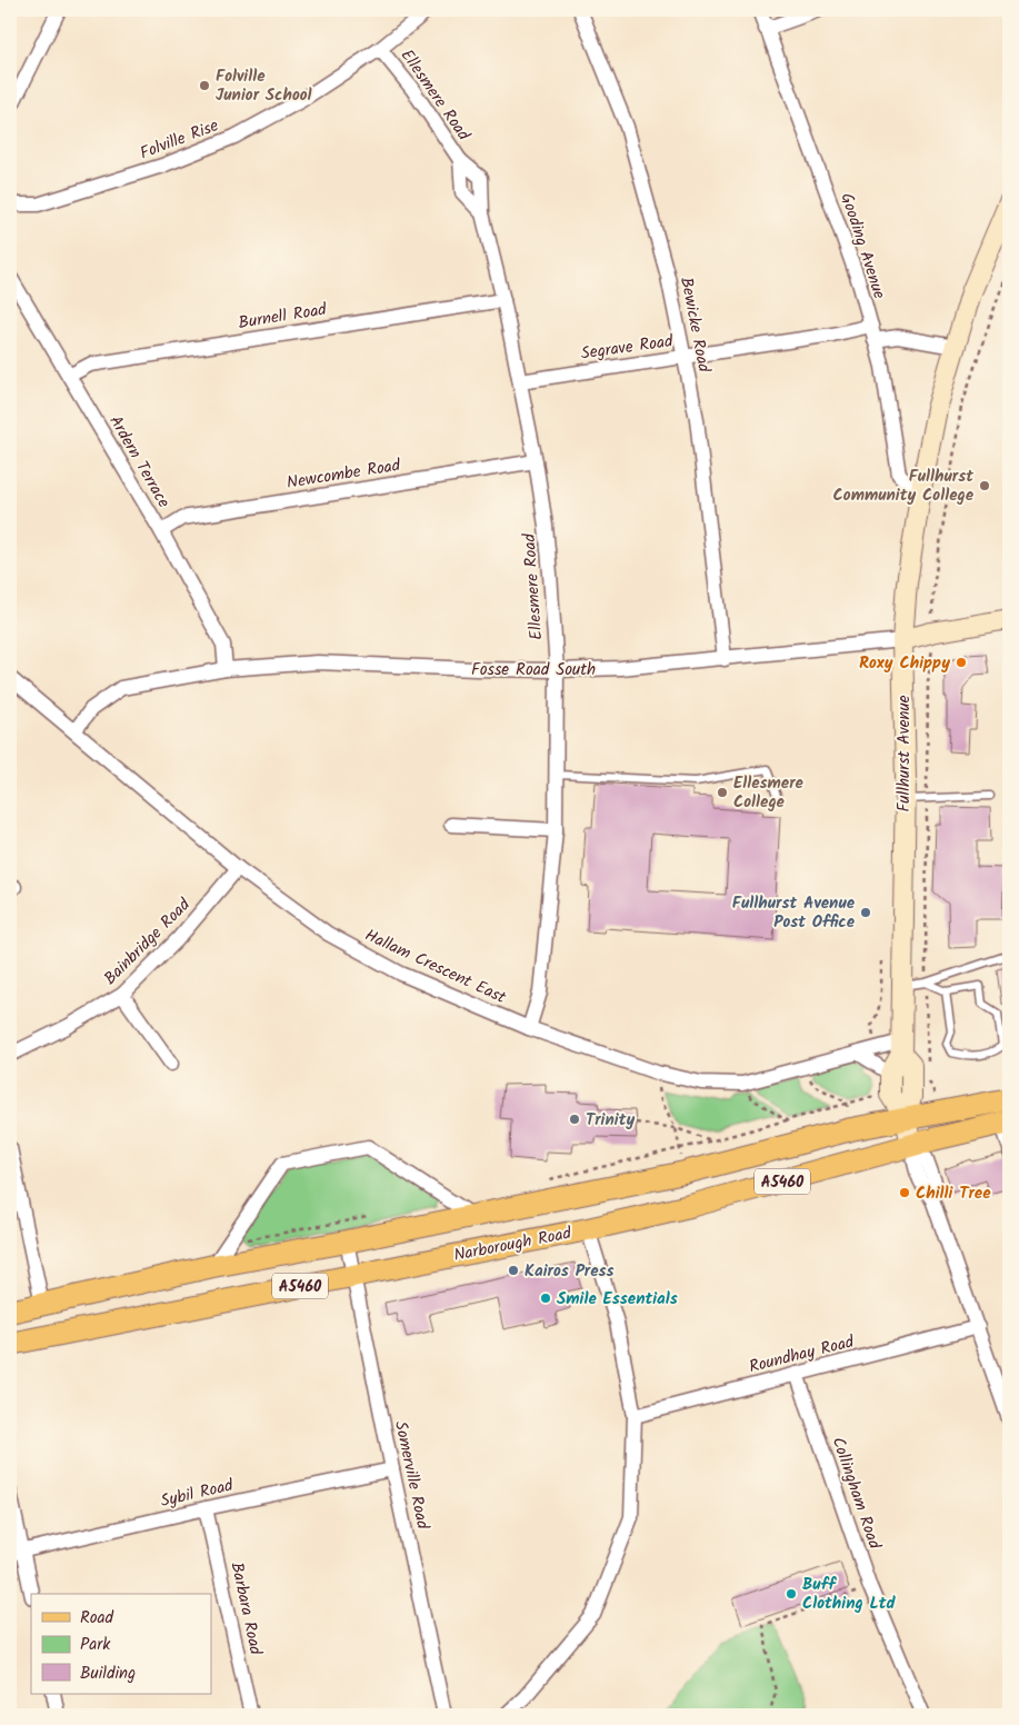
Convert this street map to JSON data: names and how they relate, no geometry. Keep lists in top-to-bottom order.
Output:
{
  "streets": {
    "main road": ["A5460", "Narborough Road"],
    "street": [
      "Ellesmere Road",
      "Folville Rise",
      "Gooding Avenue",
      "Burnell Road",
      "Bewicke Road",
      "Segrave Road",
      "Ardern Terrace",
      "Newcombe Road",
      "Fosse Road South",
      "Fullhurst Avenue",
      "Bainbridge Road",
      "Hallam Crescent East",
      "Roundhay Road",
      "Somerville Road",
      "Sybil Road",
      "Collingham Road",
      "Barbara Road"
    ]
  },
  "crossings": [
    ["Ellesmere Road", "Folville Rise"],
    ["Ellesmere Road", "Burnell Road"],
    ["Ellesmere Road", "Segrave Road"],
    ["Ellesmere Road", "Newcombe Road"],
    ["Ellesmere Road", "Fosse Road South"],
    ["Ellesmere Road", "Hallam Crescent East"],
    ["Gooding Avenue", "Segrave Road"],
    ["Gooding Avenue", "Fullhurst Avenue"],
    ["Burnell Road", "Ardern Terrace"],
    ["Bewicke Road", "Segrave Road"],
    ["Bewicke Road", "Fosse Road South"],
    ["Ardern Terrace", "Newcombe Road"],
    ["Ardern Terrace", "Fosse Road South"],
    ["Fosse Road South", "Fullhurst Avenue"],
    ["Fosse Road South", "Hallam Crescent East"],
    ["Fullhurst Avenue", "Hallam Crescent East"],
    ["Fullhurst Avenue", "Narborough Road"],
    ["Bainbridge Road", "Hallam Crescent East"],
    ["Narborough Road", "Somerville Road"],
    ["Roundhay Road", "Collingham Road"],
    ["Somerville Road", "Sybil Road"],
    ["Sybil Road", "Barbara Road"]
  ],
  "places": [
    "Folville Junior School",
    "Fullhurst Community College",
    "Roxy Chippy",
    "Ellesmere College",
    "Fullhurst Avenue Post Office",
    "Trinity",
    "Chilli Tree",
    "Kairos Press",
    "Smile Essentials",
    "Buff Clothing Ltd"
  ],
  "legend": ["Road", "Park", "Building"]
}
